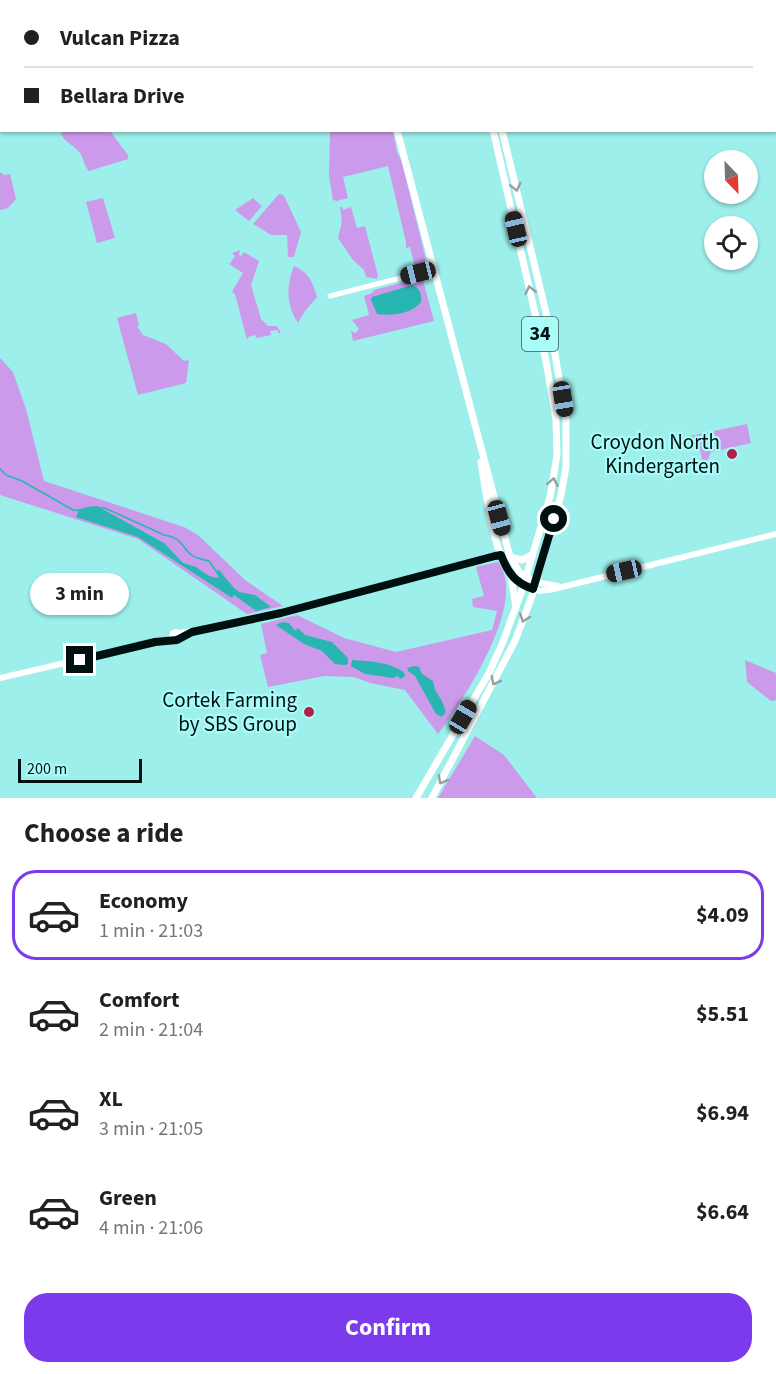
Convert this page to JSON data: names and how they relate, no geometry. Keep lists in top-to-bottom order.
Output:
{
  "streets": {
    "main road": ["34"]
  },
  "places": ["Croydon North Kindergarten", "Cortek Farming by SBS Group"],
  "scale_bar": "200 m",
  "north": "bottom right",
  "page": {
    "banner": ["Vulcan Pizza", "Bellara Drive"],
    "bubble": "3 min",
    "scale": "200 m",
    "heading": "Choose a ride",
    "list": [
      {
        "name": "Economy",
        "note": "1 min · 21:03",
        "value": "$4.09"
      },
      {
        "name": "Comfort",
        "note": "2 min · 21:04",
        "value": "$5.51"
      },
      {
        "name": "XL",
        "note": "3 min · 21:05",
        "value": "$6.94"
      },
      {
        "name": "Green",
        "note": "4 min · 21:06",
        "value": "$6.64"
      }
    ],
    "buttons": "Confirm"
  }
}
